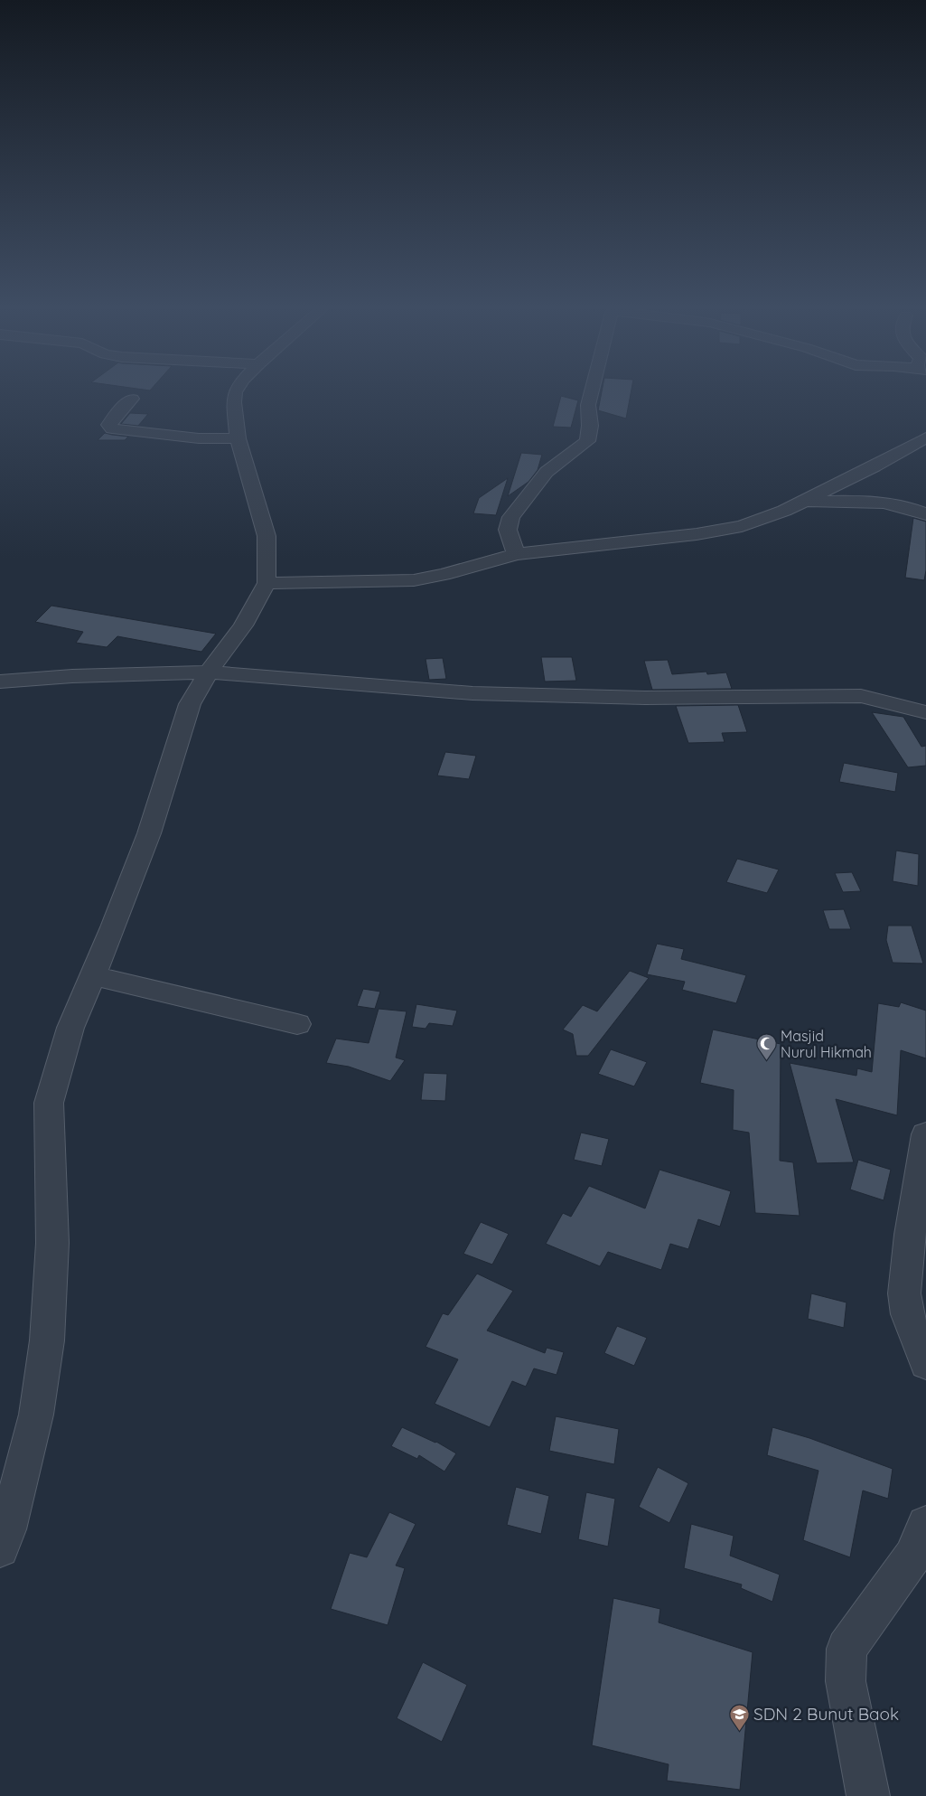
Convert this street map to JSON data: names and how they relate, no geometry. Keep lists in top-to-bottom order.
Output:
{
  "places": {
    "mosque": ["Masjid Nurul Hikmah"],
    "school or university": ["SDN 2 Bunut Baok"]
  }
}
